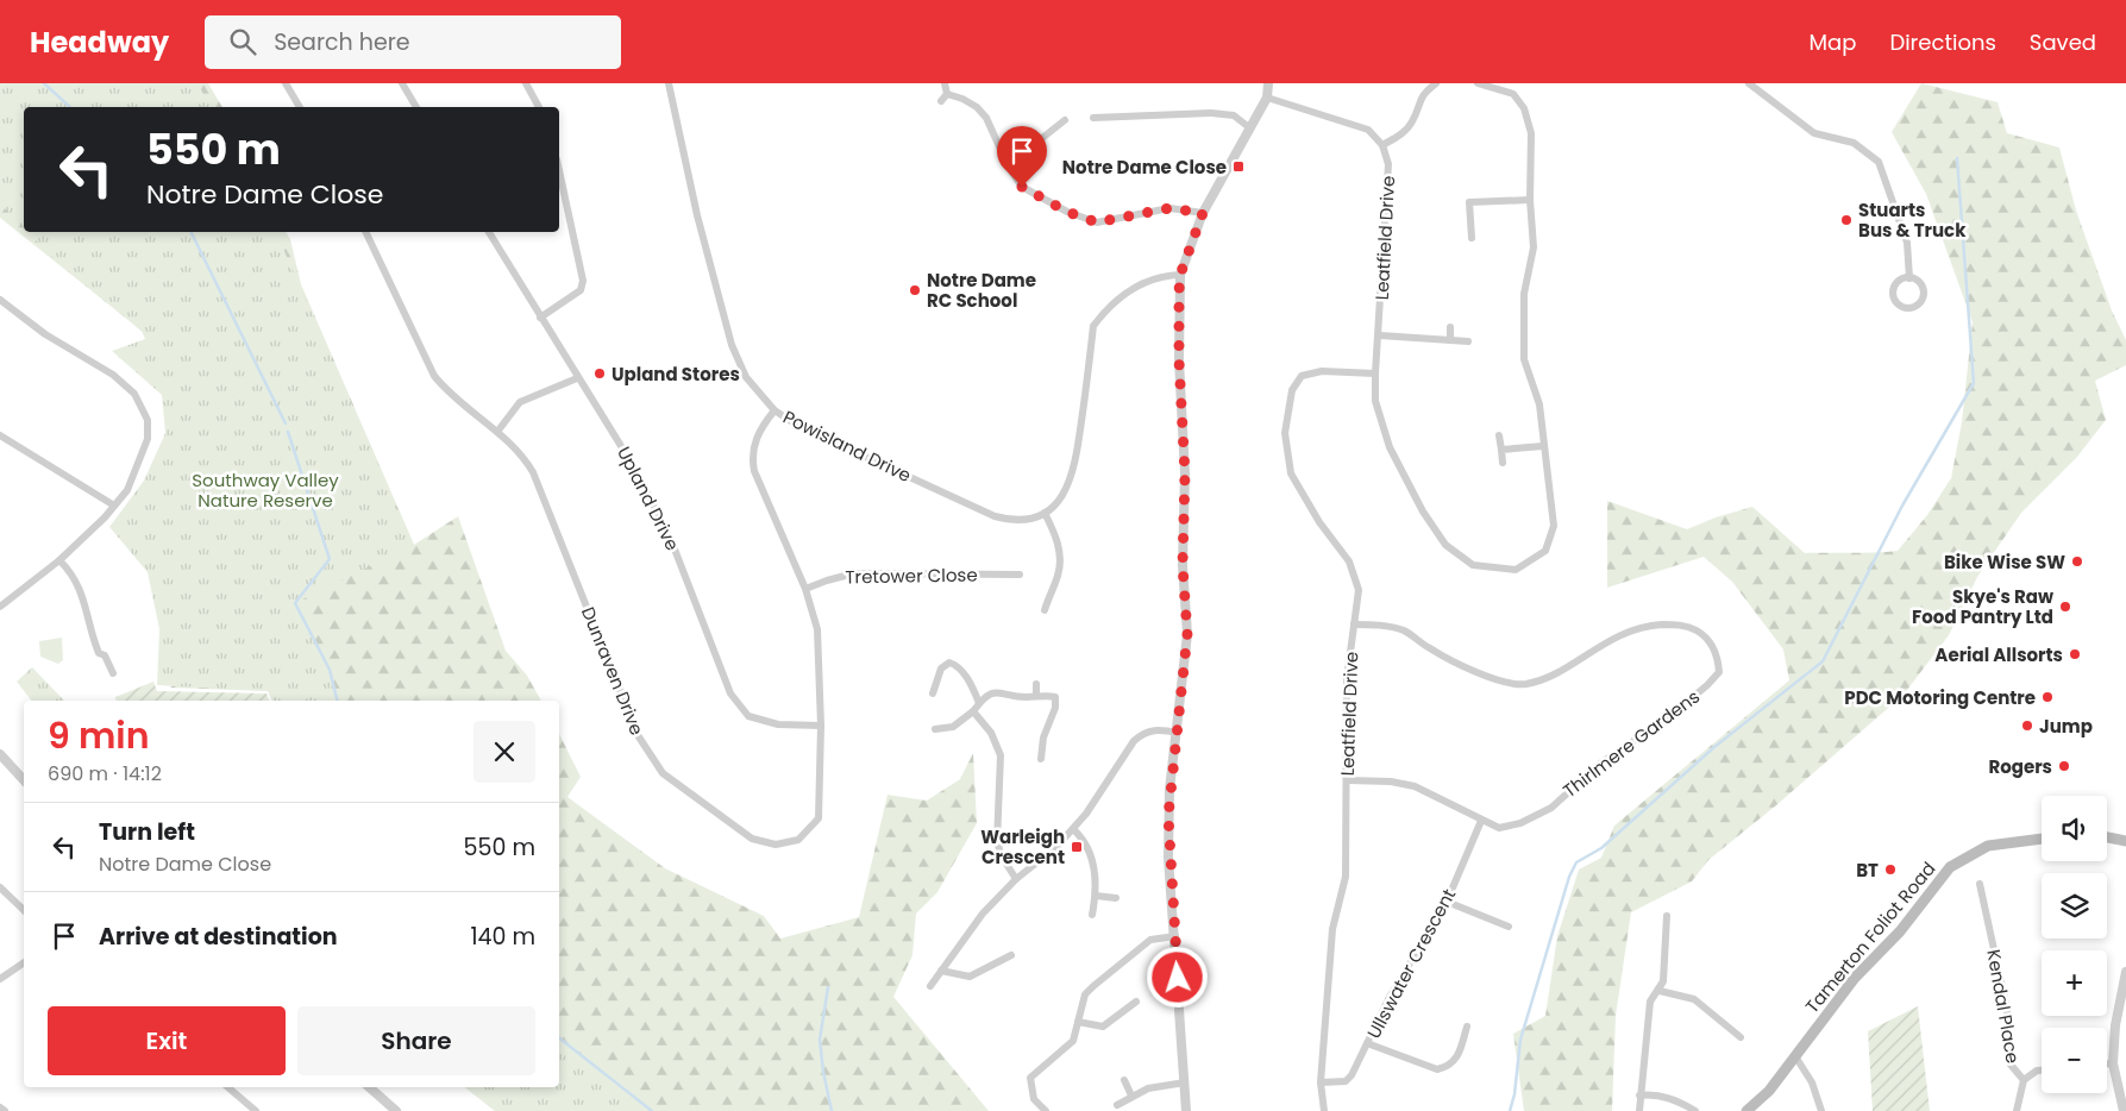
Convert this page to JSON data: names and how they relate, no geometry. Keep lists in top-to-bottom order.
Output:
{
  "streets": {
    "main road": ["Tamerton Foliot Road"],
    "street": [
      "Leatfield Drive",
      "Powisland Drive",
      "Upland Drive",
      "Tretower Close",
      "Dunraven Drive",
      "Thirlmere Gardens",
      "Ullswater Crescent",
      "Kendal Place"
    ]
  },
  "crossings": [
    ["Leatfield Drive", "Thirlmere Gardens"],
    ["Leatfield Drive", "Ullswater Crescent"],
    ["Powisland Drive", "Dunraven Drive"],
    ["Upland Drive", "Dunraven Drive"],
    ["Tretower Close", "Dunraven Drive"],
    ["Thirlmere Gardens", "Ullswater Crescent"]
  ],
  "parks": ["Southway Valley Nature Reserve"],
  "places": {
    "transit": ["Notre Dame Close", "Warleigh Crescent"],
    "other": [
      "Stuarts Bus & Truck",
      "Notre Dame RC School",
      "Upland Stores",
      "Bike Wise SW",
      "Skye's Raw Food Pantry Ltd",
      "Aerial Allsorts",
      "PDC Motoring Centre",
      "Jump",
      "Rogers",
      "BT"
    ]
  },
  "page": {
    "header": "Headway",
    "search": "Search here",
    "nav": ["Map", "Directions", "Saved"],
    "turn": ["550 m", "Notre Dame Close"],
    "heading": ["9 min", "690 m · 14:12"],
    "map_buttons": ["+", "−"],
    "list": [
      {
        "name": "Turn left",
        "note": "Notre Dame Close",
        "value": "550 m"
      },
      {
        "name": "Arrive at destination",
        "value": "140 m"
      }
    ],
    "buttons": ["Exit", "Share"]
  }
}
